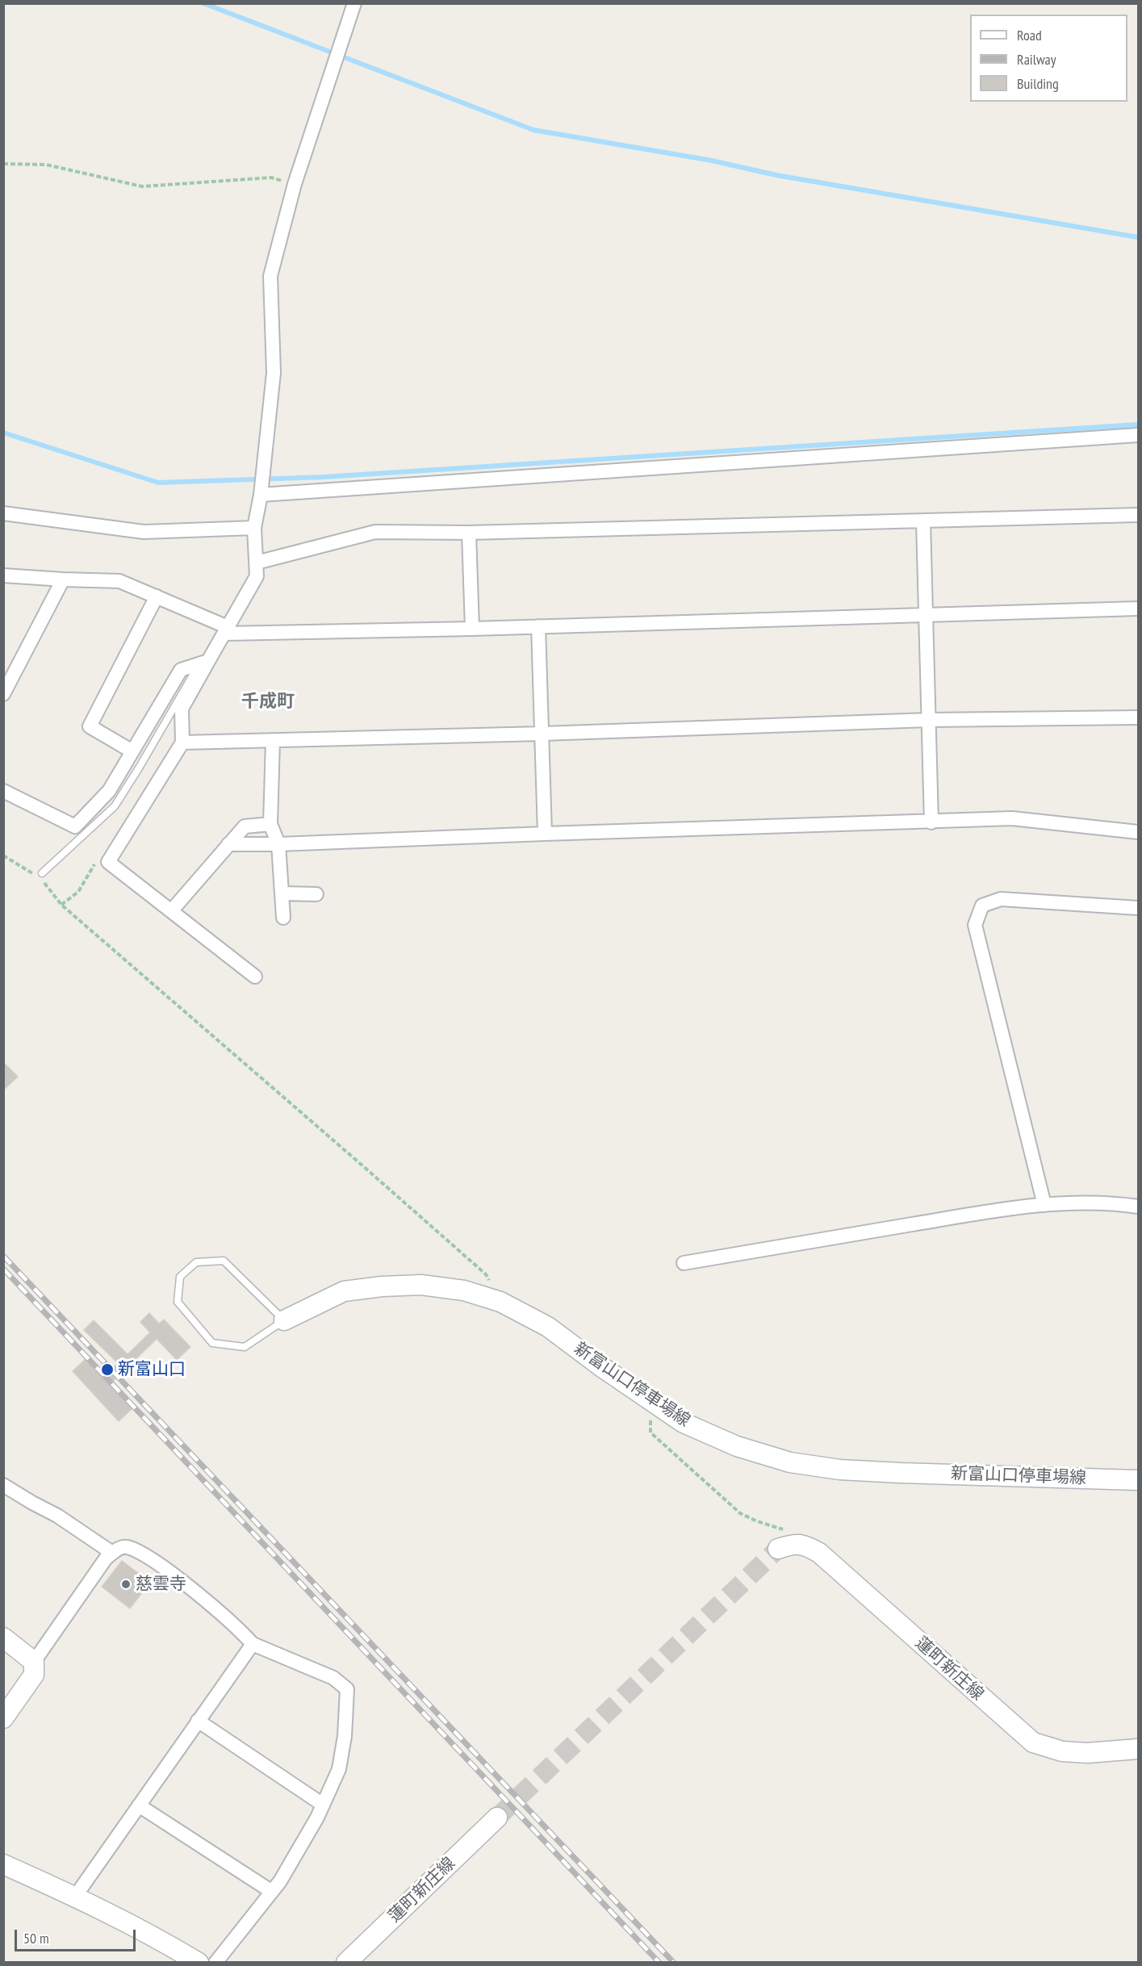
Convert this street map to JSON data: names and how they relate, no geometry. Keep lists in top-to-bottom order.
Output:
{
  "streets": {
    "main road": ["新富山口停車場線", "蓮町新庄線"]
  },
  "districts": ["千成町"],
  "places": ["新富山口", "慈雲寺"],
  "legend": ["Road", "Railway", "Building"],
  "scale_bar": "50 m"
}
